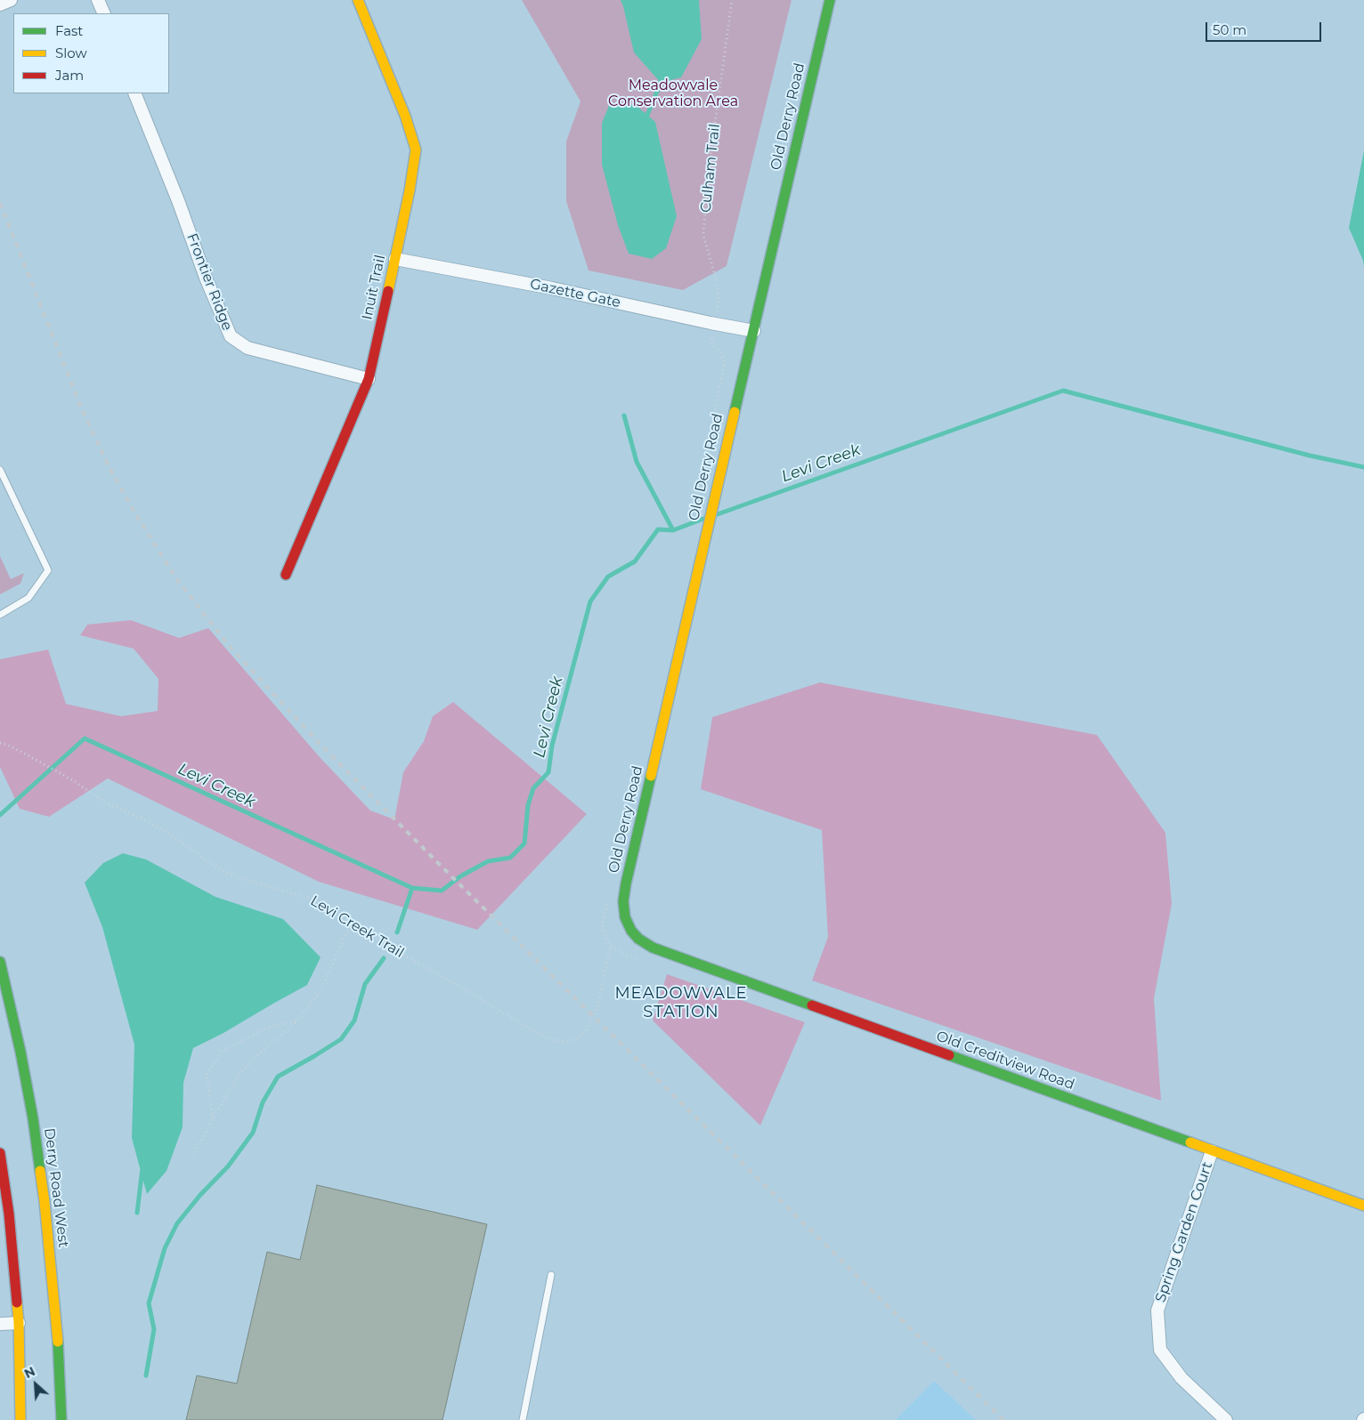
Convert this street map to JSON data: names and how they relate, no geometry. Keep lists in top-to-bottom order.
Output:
{
  "streets": {
    "street": [
      "Old Derry Road",
      "Frontier Ridge",
      "Inuit Trail",
      "Gazette Gate",
      "Old Creditview Road",
      "Derry Road West",
      "Spring Garden Court"
    ],
    "path": ["Culham Trail", "Levi Creek Trail"]
  },
  "crossings": [
    ["Old Derry Road", "Gazette Gate"],
    ["Old Derry Road", "Old Creditview Road"],
    ["Frontier Ridge", "Inuit Trail"],
    ["Inuit Trail", "Gazette Gate"],
    ["Old Creditview Road", "Spring Garden Court"]
  ],
  "districts": ["MEADOWVALE STATION"],
  "water": ["Levi Creek"],
  "parks": ["Meadowvale Conservation Area"],
  "legend": ["Fast", "Slow", "Jam"],
  "scale_bar": "50 m",
  "north": "top left"
}
